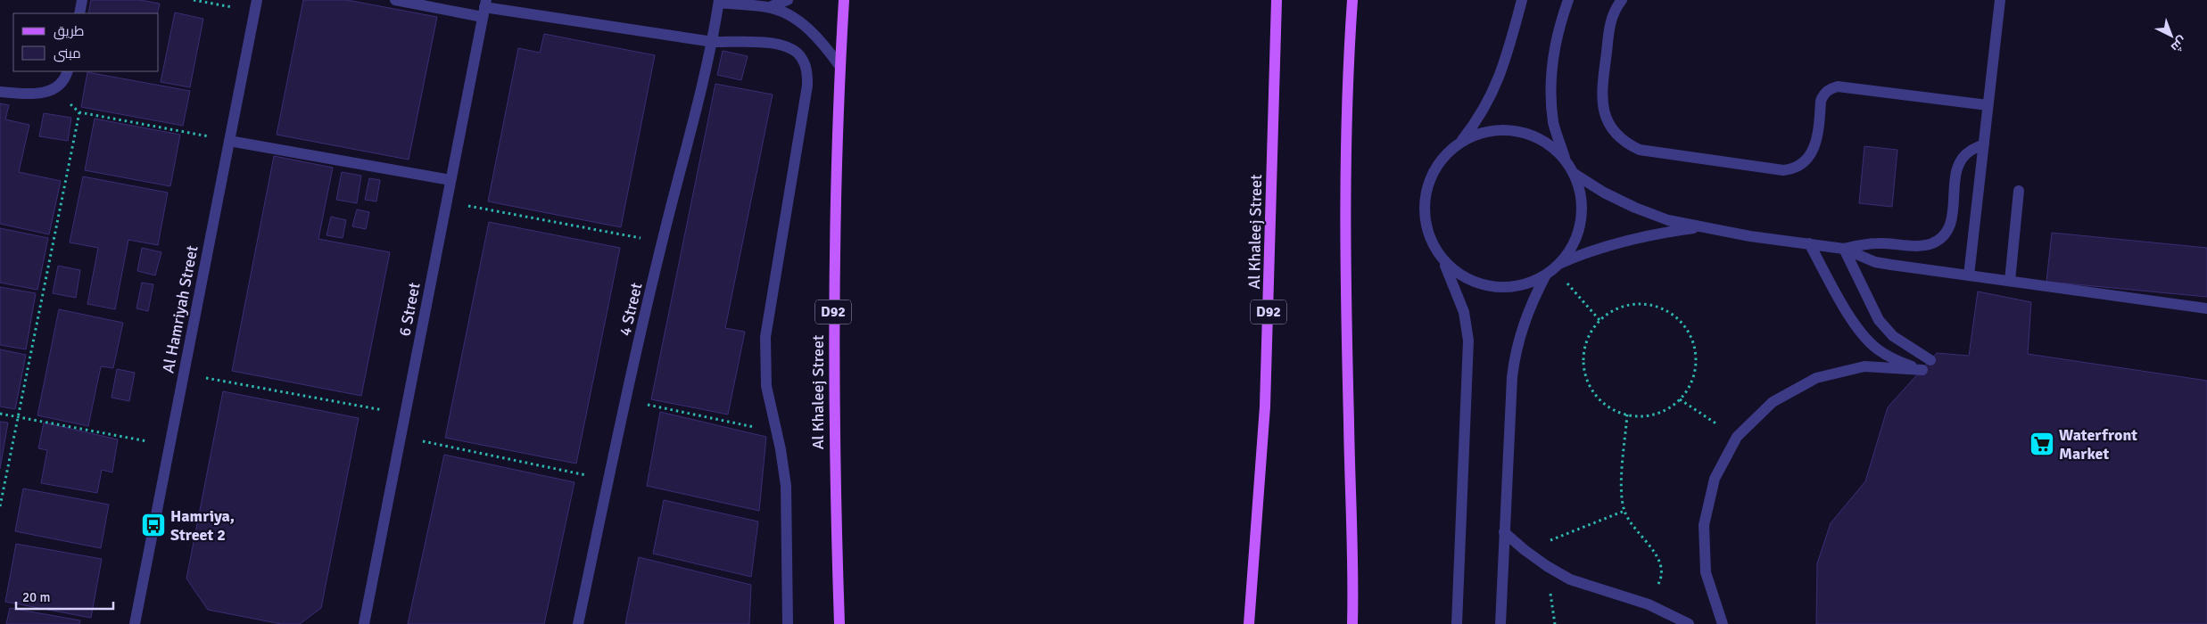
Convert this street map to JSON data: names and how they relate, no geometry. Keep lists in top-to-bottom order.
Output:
{
  "streets": {
    "main road": ["Al Khaleej Street", "D92"],
    "street": ["Al Hamriyah Street", "6 Street", "4 Street"]
  },
  "crossings": [
    ["Al Khaleej Street", "4 Street"]
  ],
  "places": {
    "supermarket": ["Waterfront Market"],
    "bus stop": ["Hamriya, Street 2"]
  },
  "legend": ["طريق", "مبنى"],
  "scale_bar": "20 m",
  "north": "bottom right"
}
